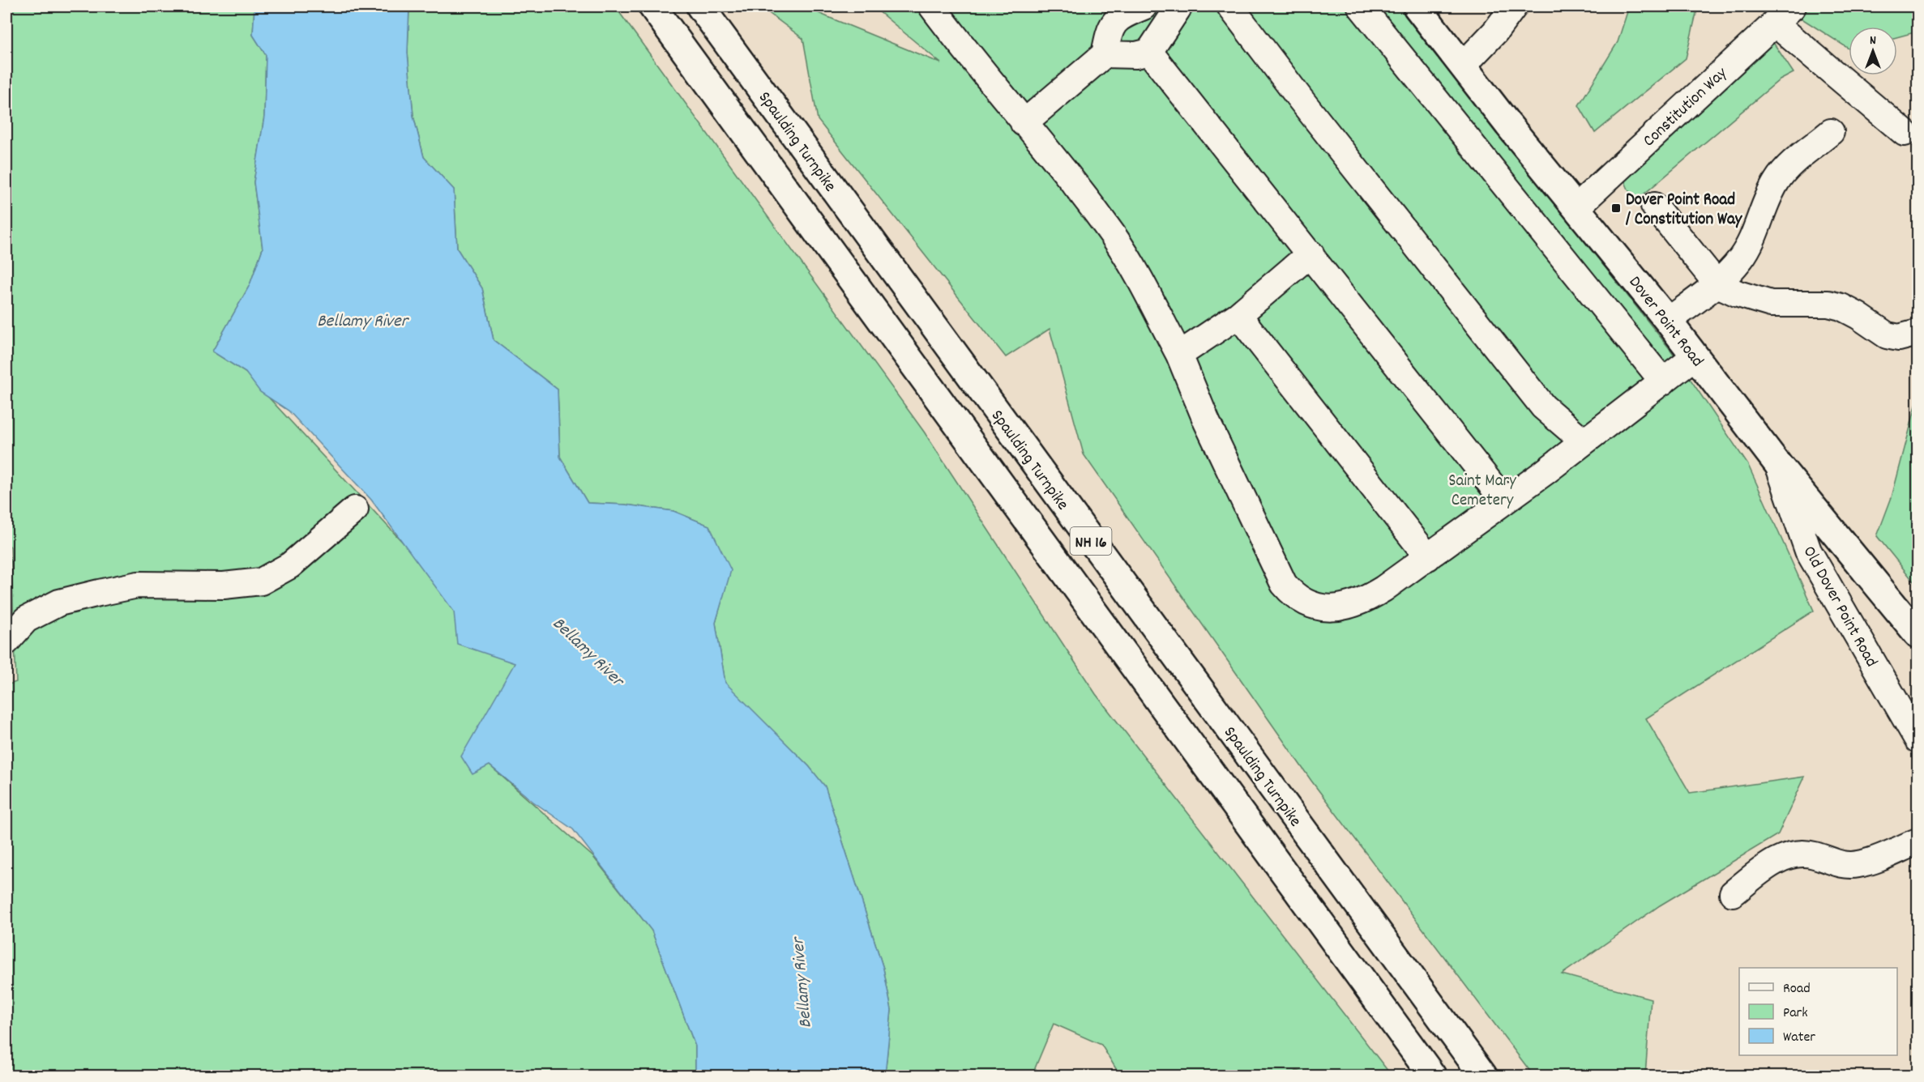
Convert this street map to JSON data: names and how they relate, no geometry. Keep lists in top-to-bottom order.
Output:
{
  "streets": {
    "main road": ["Spaulding Turnpike", "Dover Point Road", "NH 16"],
    "street": ["Constitution Way", "Old Dover Point Road"]
  },
  "crossings": [
    ["Constitution Way", "Dover Point Road"],
    ["Dover Point Road", "Old Dover Point Road"]
  ],
  "water": ["Bellamy River"],
  "parks": ["Saint Mary Cemetery"],
  "places": {
    "transit": ["Dover Point Road / Constitution Way"]
  },
  "legend": ["Road", "Park", "Water"],
  "north": "top"
}
